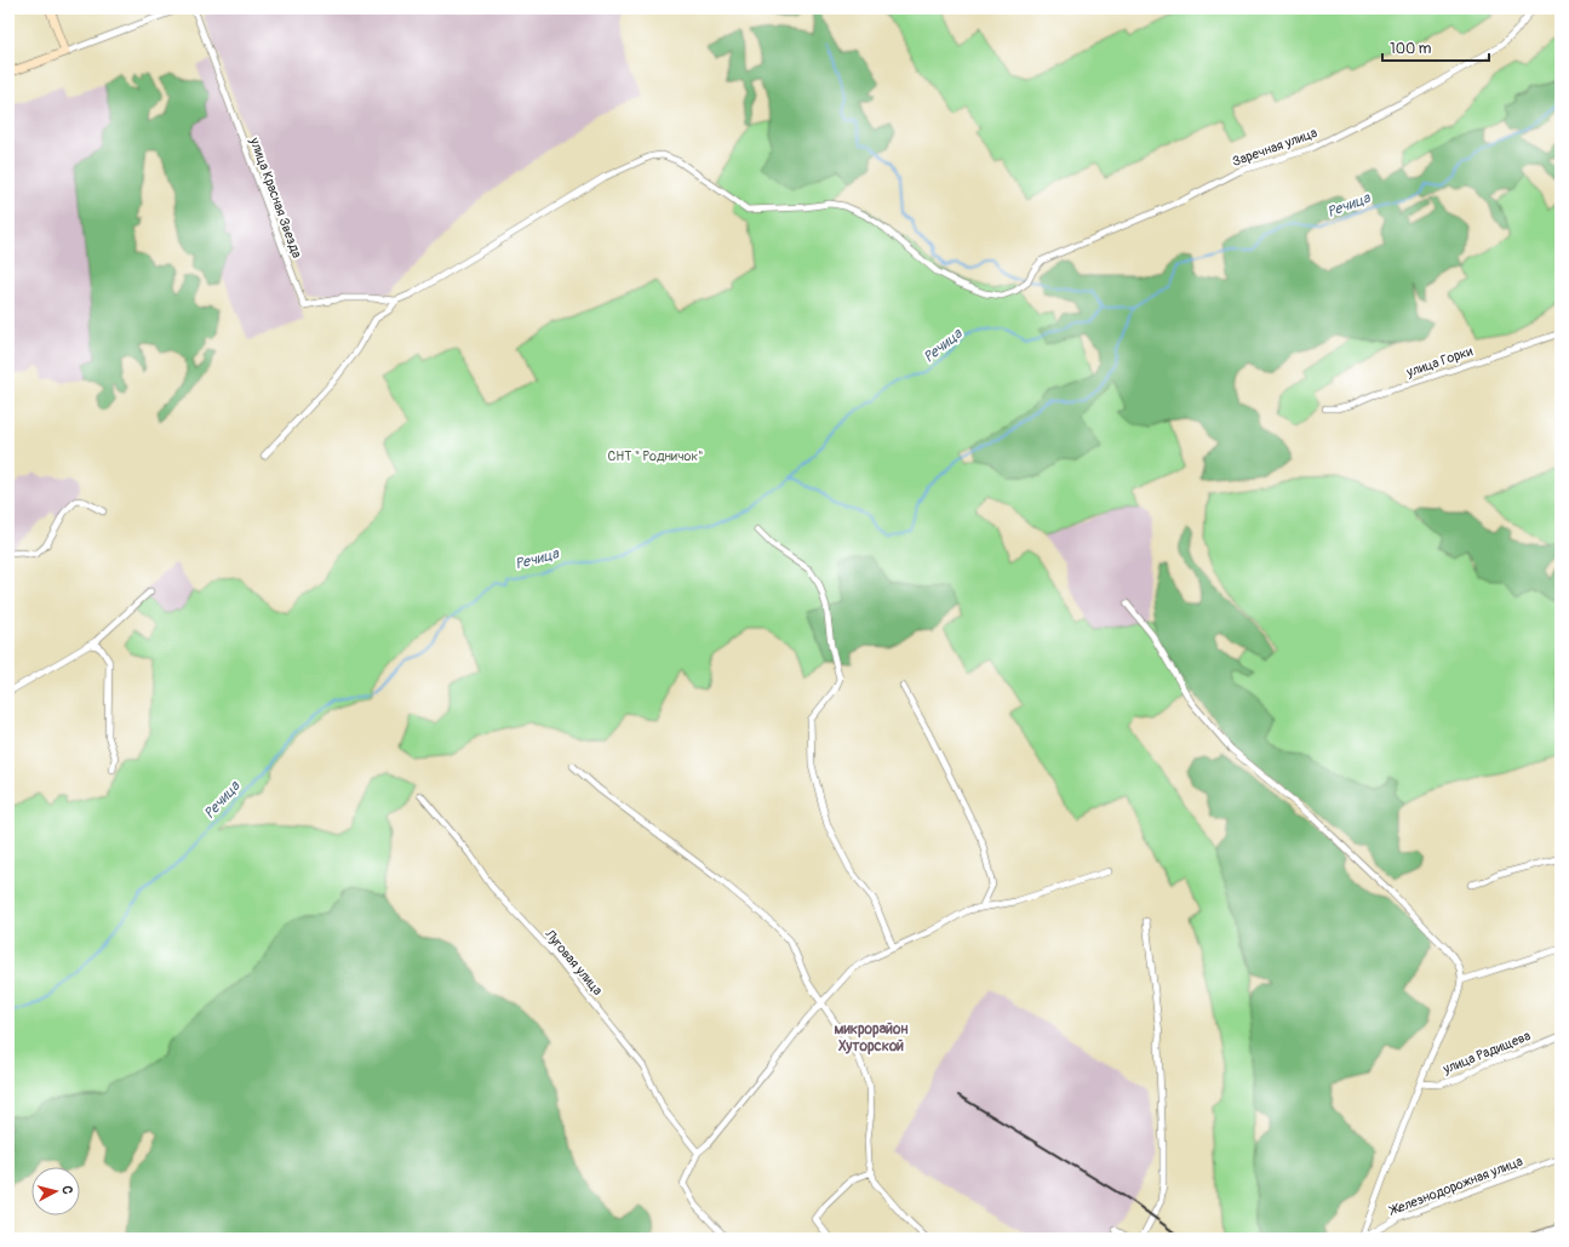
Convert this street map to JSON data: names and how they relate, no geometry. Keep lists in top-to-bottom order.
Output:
{
  "streets": {
    "street": [
      "Заречная улица",
      "улица Красная Звезда",
      "улица Горки",
      "Луговая улица",
      "улица Радищева",
      "Железнодорожная улица"
    ]
  },
  "crossings": [
    ["Заречная улица", "улица Красная Звезда"]
  ],
  "districts": ["микрорайон Хуторской"],
  "water": ["Речица"],
  "parks": ["СНТ \" Родничок\""],
  "scale_bar": "100 m",
  "north": "right"
}
